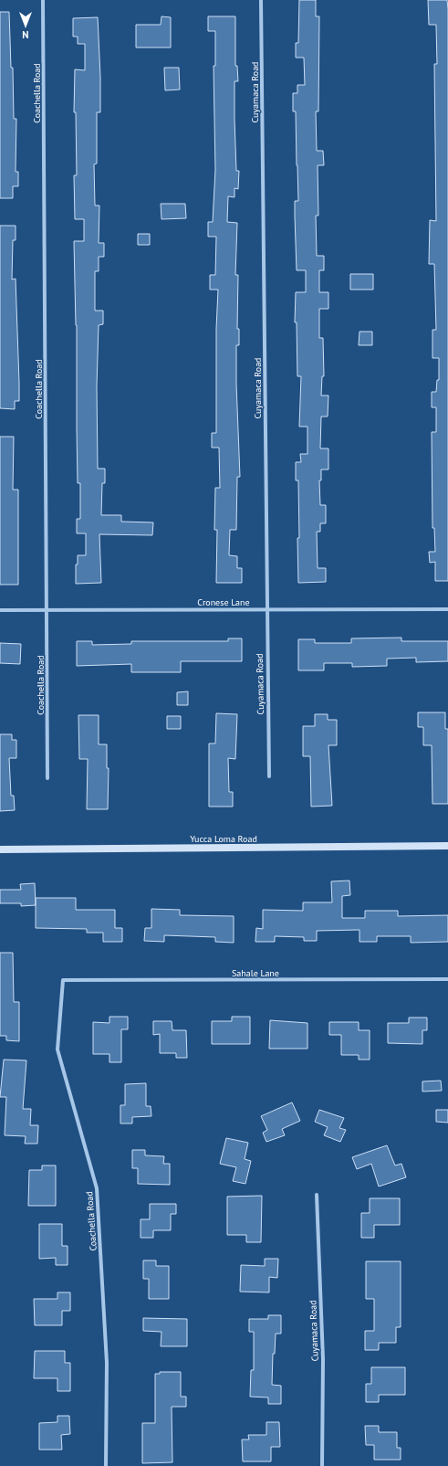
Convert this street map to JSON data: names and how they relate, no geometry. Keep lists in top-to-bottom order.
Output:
{
  "streets": {
    "main road": ["Yucca Loma Road"],
    "street": [
      "Cuyamaca Road",
      "Coachella Road",
      "Cronese Lane",
      "Sahale Lane"
    ]
  },
  "crossings": [
    ["Cuyamaca Road", "Cronese Lane"],
    ["Coachella Road", "Cronese Lane"],
    ["Coachella Road", "Sahale Lane"]
  ],
  "north": "bottom"
}
